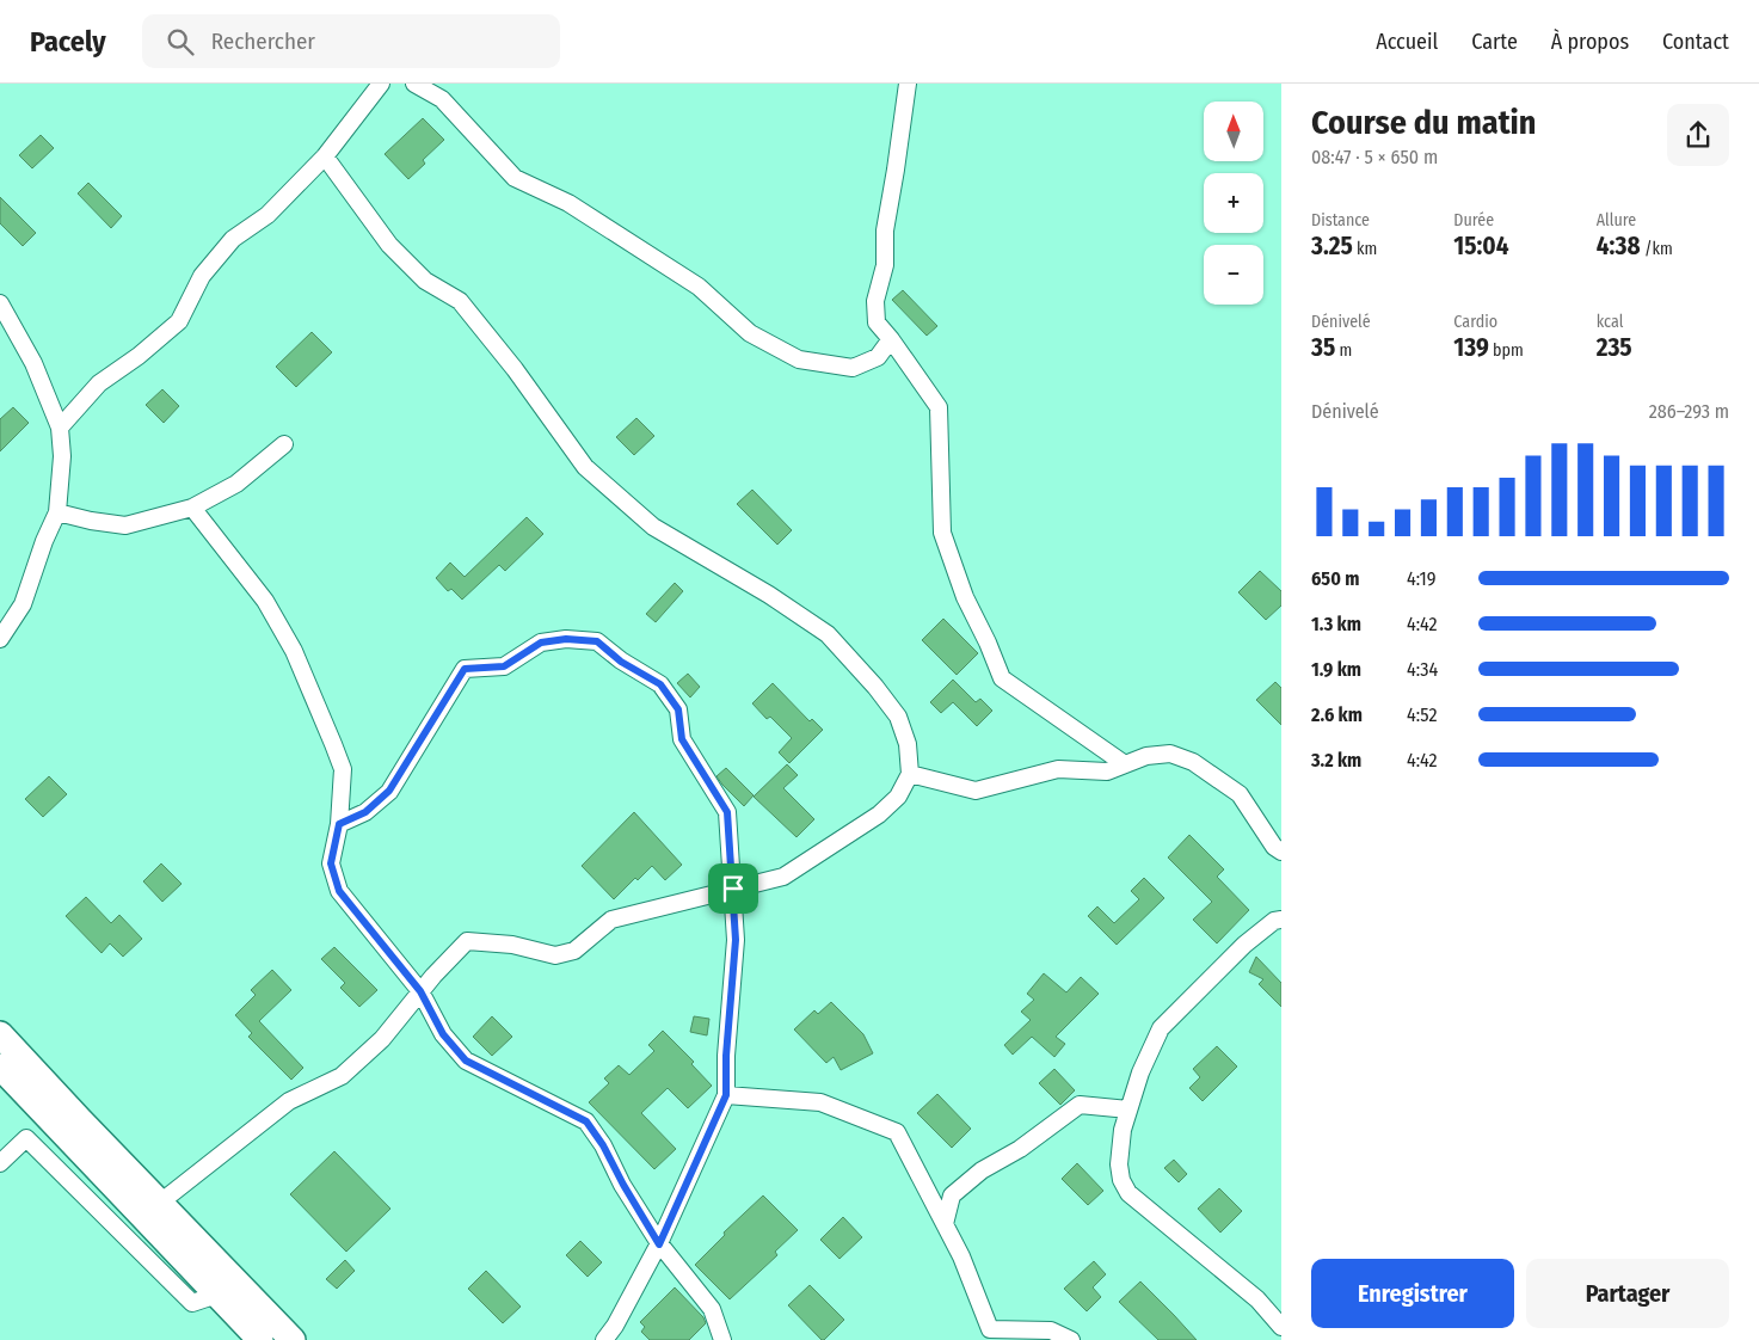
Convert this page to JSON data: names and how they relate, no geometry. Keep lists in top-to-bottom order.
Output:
{
  "north": "top",
  "page": {
    "header": "Pacely",
    "search": "Rechercher",
    "nav": [
      "Accueil",
      "Carte",
      "À propos",
      "Contact"
    ],
    "heading": ["Course du matin", "08:47 · 5 × 650 m"],
    "map_buttons": ["+", "−"],
    "stats": [
      ["Distance", "3.25 km"],
      ["Durée", "15:04"],
      ["Allure", "4:38 /km"],
      ["Dénivelé", "35 m"],
      ["Cardio", "139 bpm"],
      ["kcal", "235"]
    ],
    "chart": ["Dénivelé", "286–293 m"],
    "list": [
      {
        "name": "650 m",
        "note": "4:19"
      },
      {
        "name": "1.3 km",
        "note": "4:42"
      },
      {
        "name": "1.9 km",
        "note": "4:34"
      },
      {
        "name": "2.6 km",
        "note": "4:52"
      },
      {
        "name": "3.2 km",
        "note": "4:42"
      }
    ],
    "buttons": ["Enregistrer", "Partager"]
  }
}
